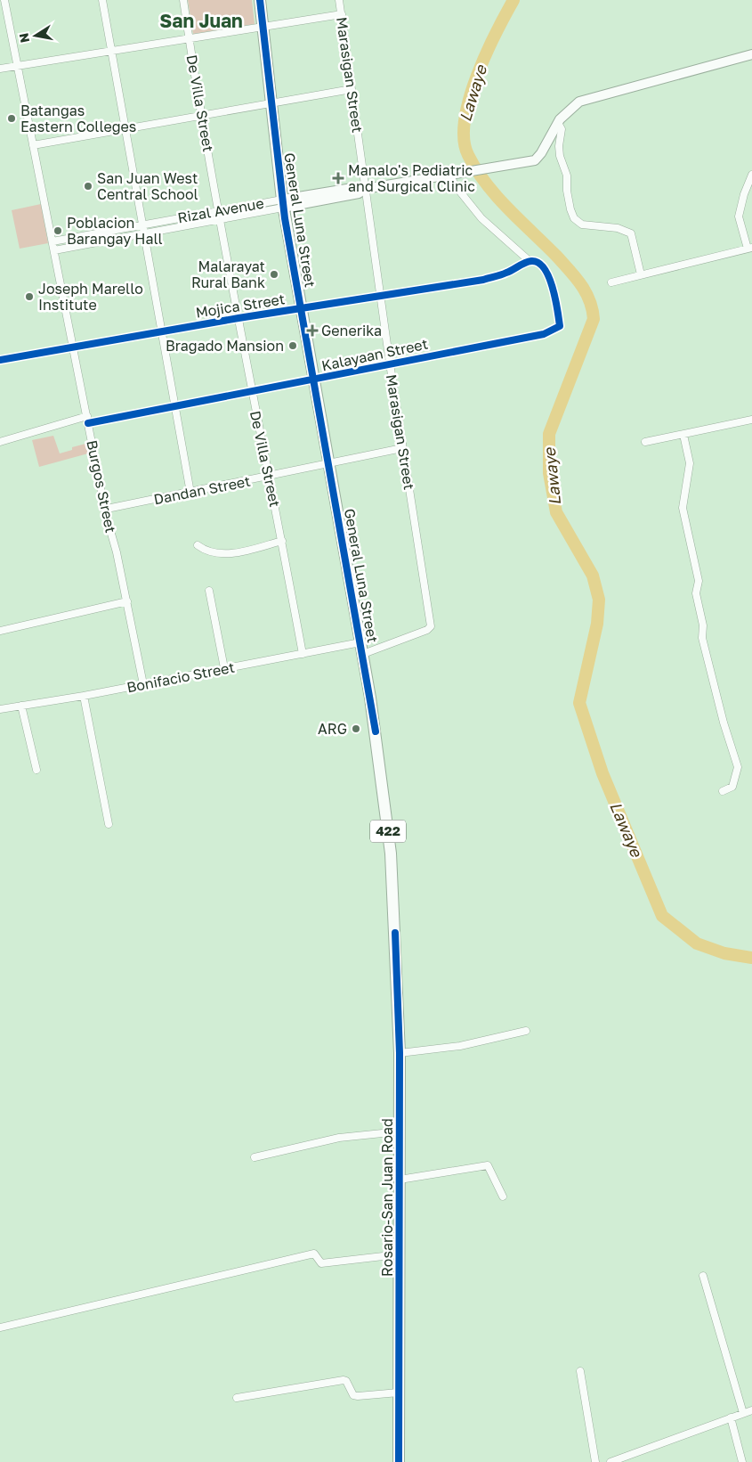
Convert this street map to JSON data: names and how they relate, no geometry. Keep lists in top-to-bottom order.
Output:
{
  "streets": {
    "main road": ["General Luna Street", "422", "Rosario-San Juan Road"],
    "street": [
      "Marasigan Street",
      "De Villa Street",
      "Rizal Avenue",
      "Mojica Street",
      "Kalayaan Street",
      "Burgos Street",
      "Dandan Street",
      "Bonifacio Street"
    ]
  },
  "crossings": [
    ["Marasigan Street", "Rizal Avenue"],
    ["Marasigan Street", "General Luna Street"],
    ["Marasigan Street", "Mojica Street"],
    ["Marasigan Street", "Kalayaan Street"],
    ["Marasigan Street", "Dandan Street"],
    ["Marasigan Street", "Rosario-San Juan Road"],
    ["De Villa Street", "Rizal Avenue"],
    ["De Villa Street", "Mojica Street"],
    ["De Villa Street", "Kalayaan Street"],
    ["De Villa Street", "Dandan Street"],
    ["De Villa Street", "Bonifacio Street"],
    ["Rizal Avenue", "General Luna Street"],
    ["Rizal Avenue", "Burgos Street"],
    ["General Luna Street", "Mojica Street"],
    ["General Luna Street", "Kalayaan Street"],
    ["General Luna Street", "Dandan Street"],
    ["General Luna Street", "Bonifacio Street"],
    ["General Luna Street", "Rosario-San Juan Road"],
    ["Mojica Street", "Kalayaan Street"],
    ["Mojica Street", "Burgos Street"],
    ["Kalayaan Street", "Burgos Street"],
    ["Burgos Street", "Dandan Street"],
    ["Burgos Street", "Bonifacio Street"]
  ],
  "districts": ["San Juan"],
  "water": ["Lawaye"],
  "places": {
    "other": [
      "Batangas Eastern Colleges",
      "San Juan West Central School",
      "Poblacion Barangay Hall",
      "Malarayat Rural Bank",
      "Joseph Marello Institute",
      "Bragado Mansion",
      "ARG"
    ],
    "health": ["Manalo's Pediatric and Surgical Clinic", "Generika"]
  },
  "north": "left"
}
